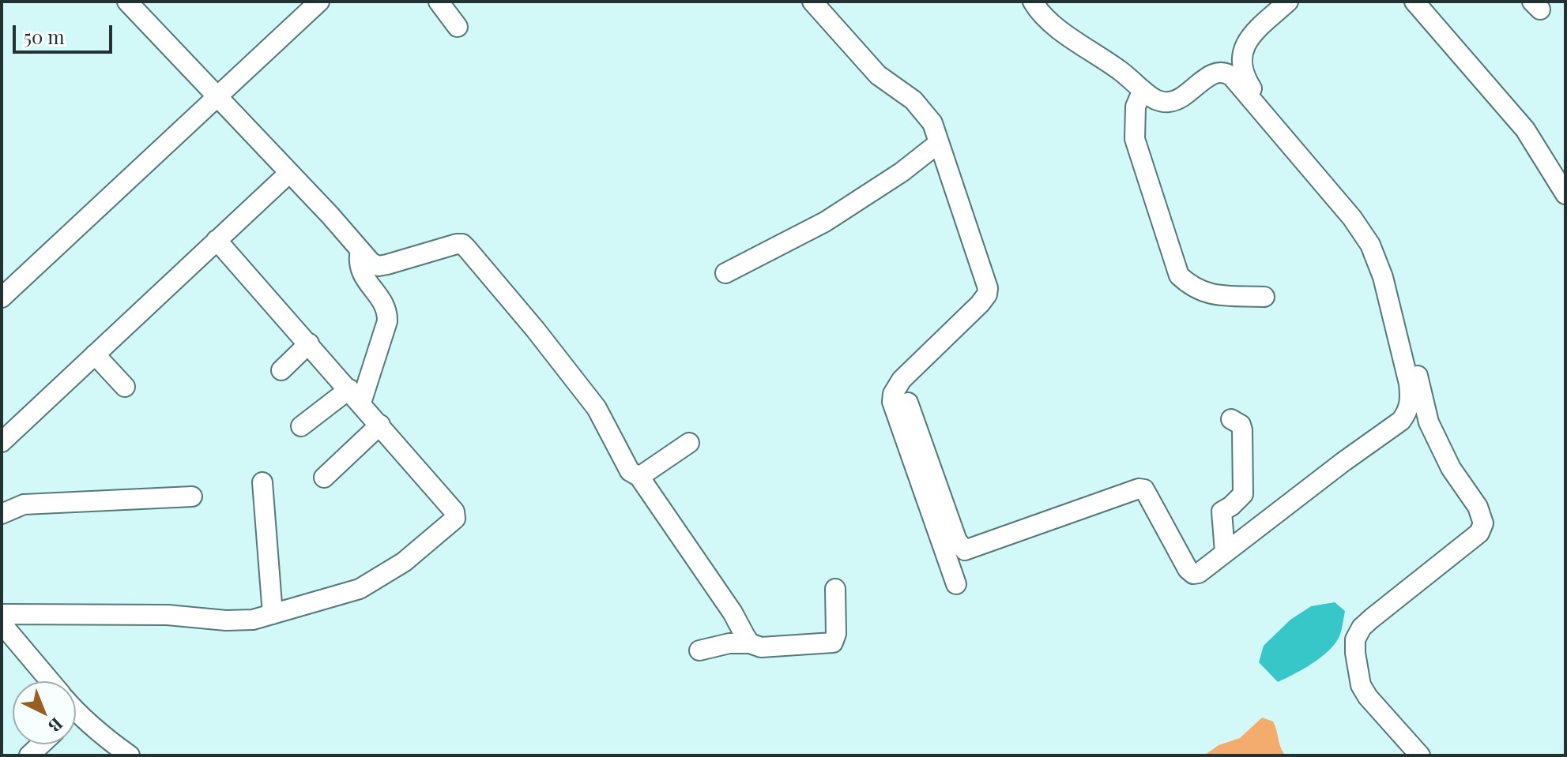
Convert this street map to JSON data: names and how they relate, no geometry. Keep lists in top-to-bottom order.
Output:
{
  "scale_bar": "50 m",
  "north": "bottom right"
}
